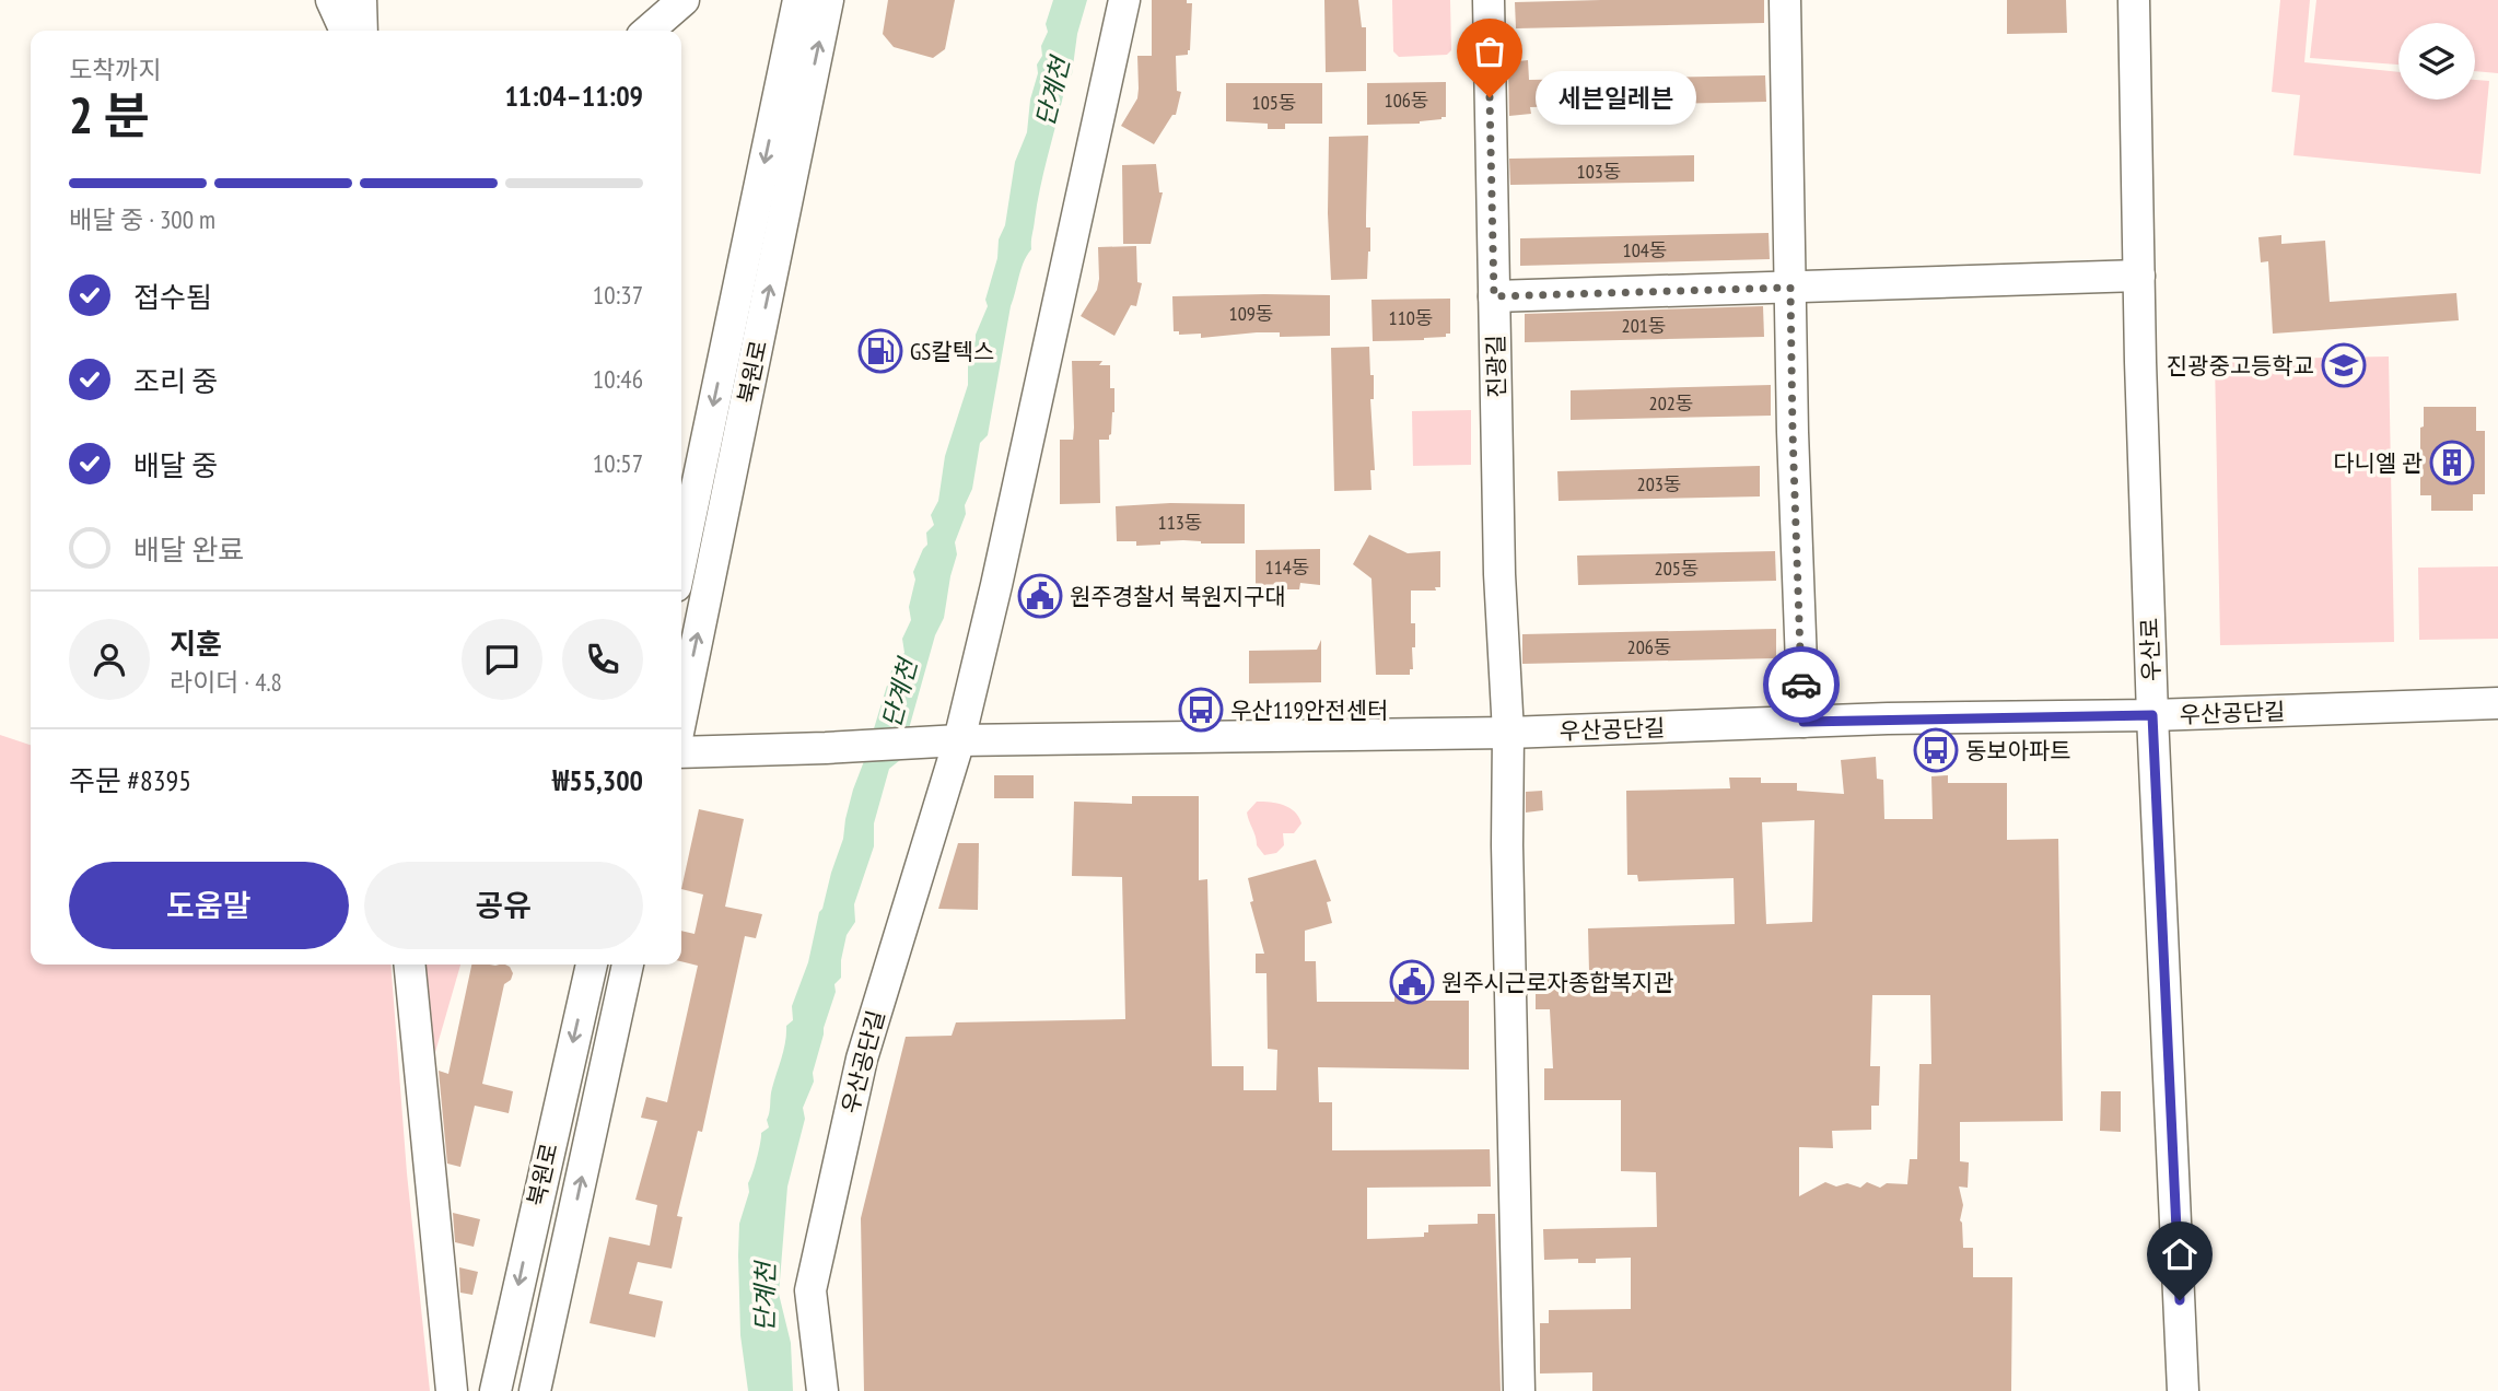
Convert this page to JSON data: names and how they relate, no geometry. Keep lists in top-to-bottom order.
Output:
{
  "streets": {
    "street": [
      "진광길",
      "북원로",
      "우산로",
      "우산공단길"
    ]
  },
  "crossings": [
    ["진광길", "우산공단길"],
    ["우산로", "우산공단길"]
  ],
  "water": ["단계천"],
  "places": {
    "other": ["세븐일레븐"],
    "fuel station": ["GS칼텍스"],
    "school or university": ["진광중고등학교"],
    "building": ["다니엘 관"],
    "public building": ["원주경찰서 북원지구대", "원주시근로자종합복지관"],
    "bus stop": ["우산119안전센터", "동보아파트"]
  },
  "house_numbers": [
    "106동",
    "105동",
    "103동",
    "104동",
    "109동",
    "110동",
    "201동",
    "202동",
    "203동",
    "113동",
    "114동",
    "205동",
    "206동"
  ],
  "page": {
    "heading": ["2 분", "도착까지", "11:04–11:09"],
    "panel": [
      "지훈",
      "라이더 · 4.8",
      "주문 #8395",
      "₩55,300"
    ],
    "bubble": "세븐일레븐",
    "bar": "배달 중 · 300 m",
    "list": [
      ["접수됨", "10:37"],
      ["조리 중", "10:46"],
      ["배달 중", "10:57"],
      "배달 완료"
    ],
    "buttons": ["도움말", "공유"]
  }
}
